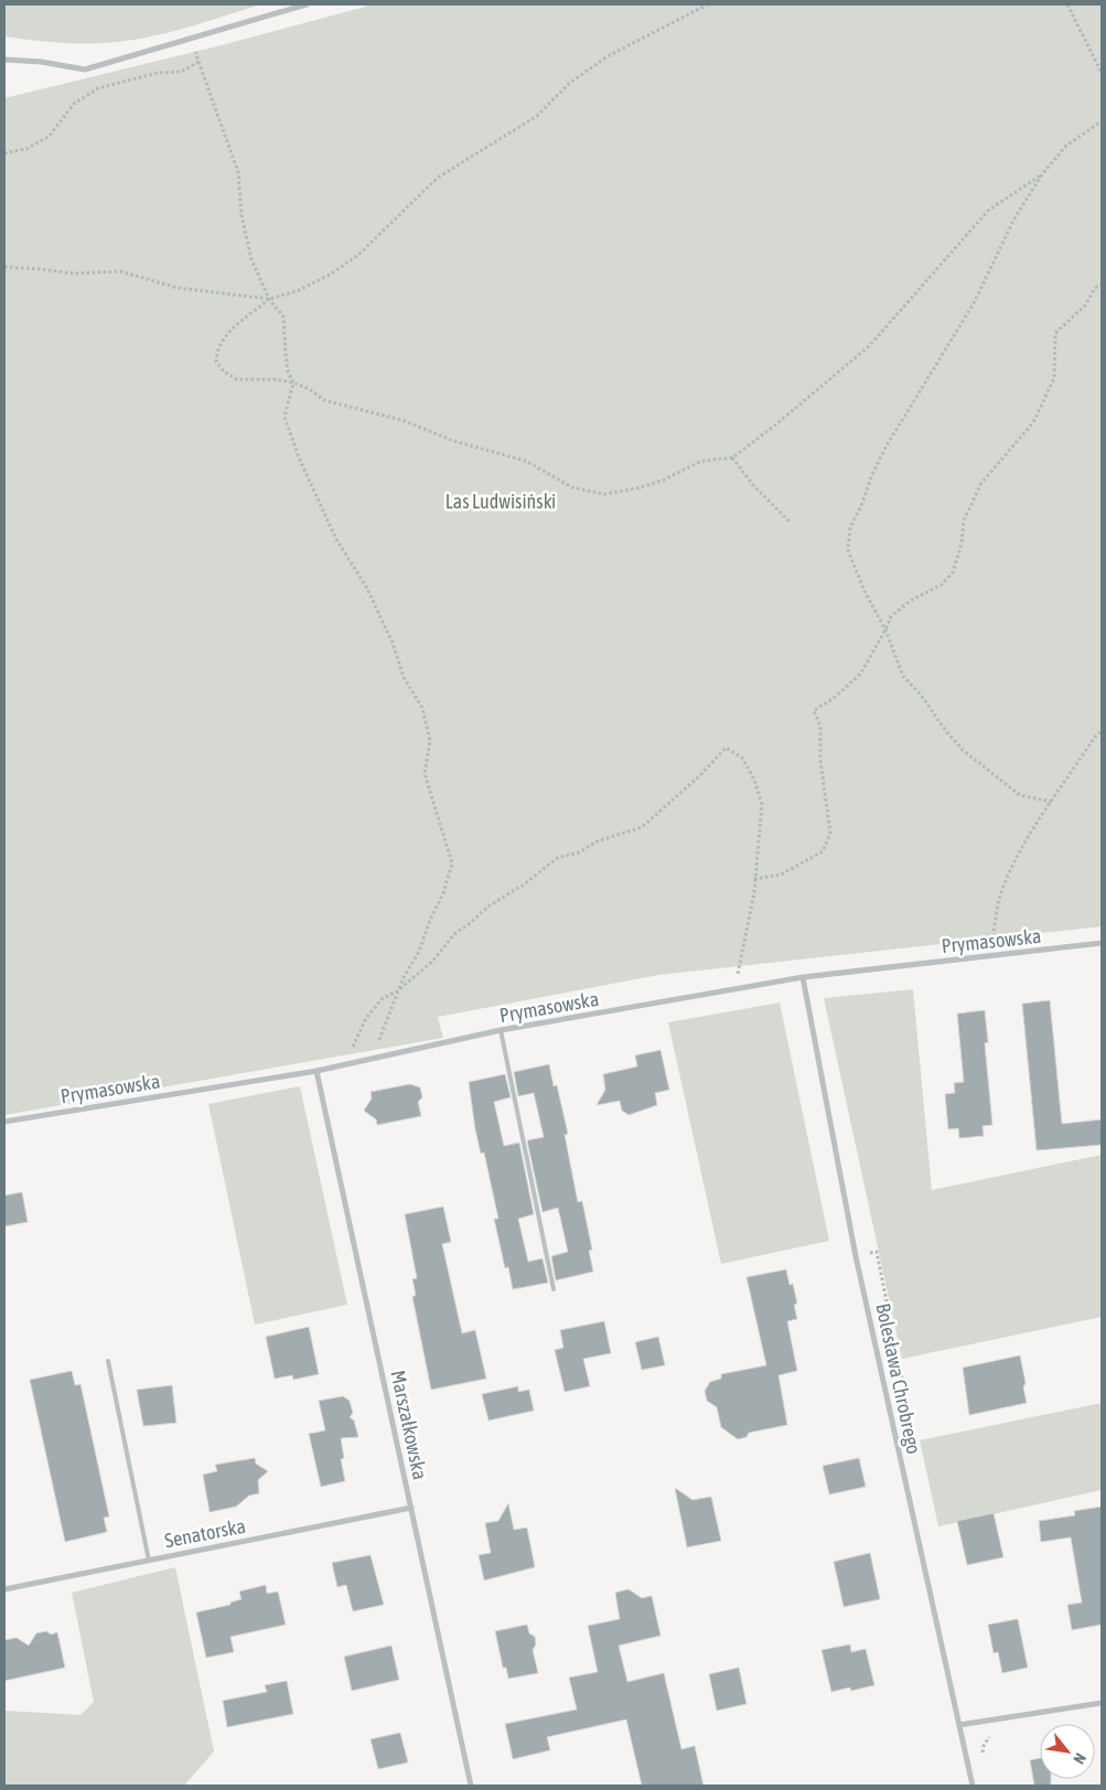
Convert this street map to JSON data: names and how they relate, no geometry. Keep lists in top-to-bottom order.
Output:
{
  "streets": {
    "street": [
      "Prymasowska",
      "Bolesława Chrobrego",
      "Marszałkowska",
      "Senatorska"
    ]
  },
  "crossings": [
    ["Prymasowska", "Bolesława Chrobrego"],
    ["Prymasowska", "Marszałkowska"],
    ["Marszałkowska", "Senatorska"]
  ],
  "parks": ["Las Ludwisiński"],
  "north": "bottom right"
}
